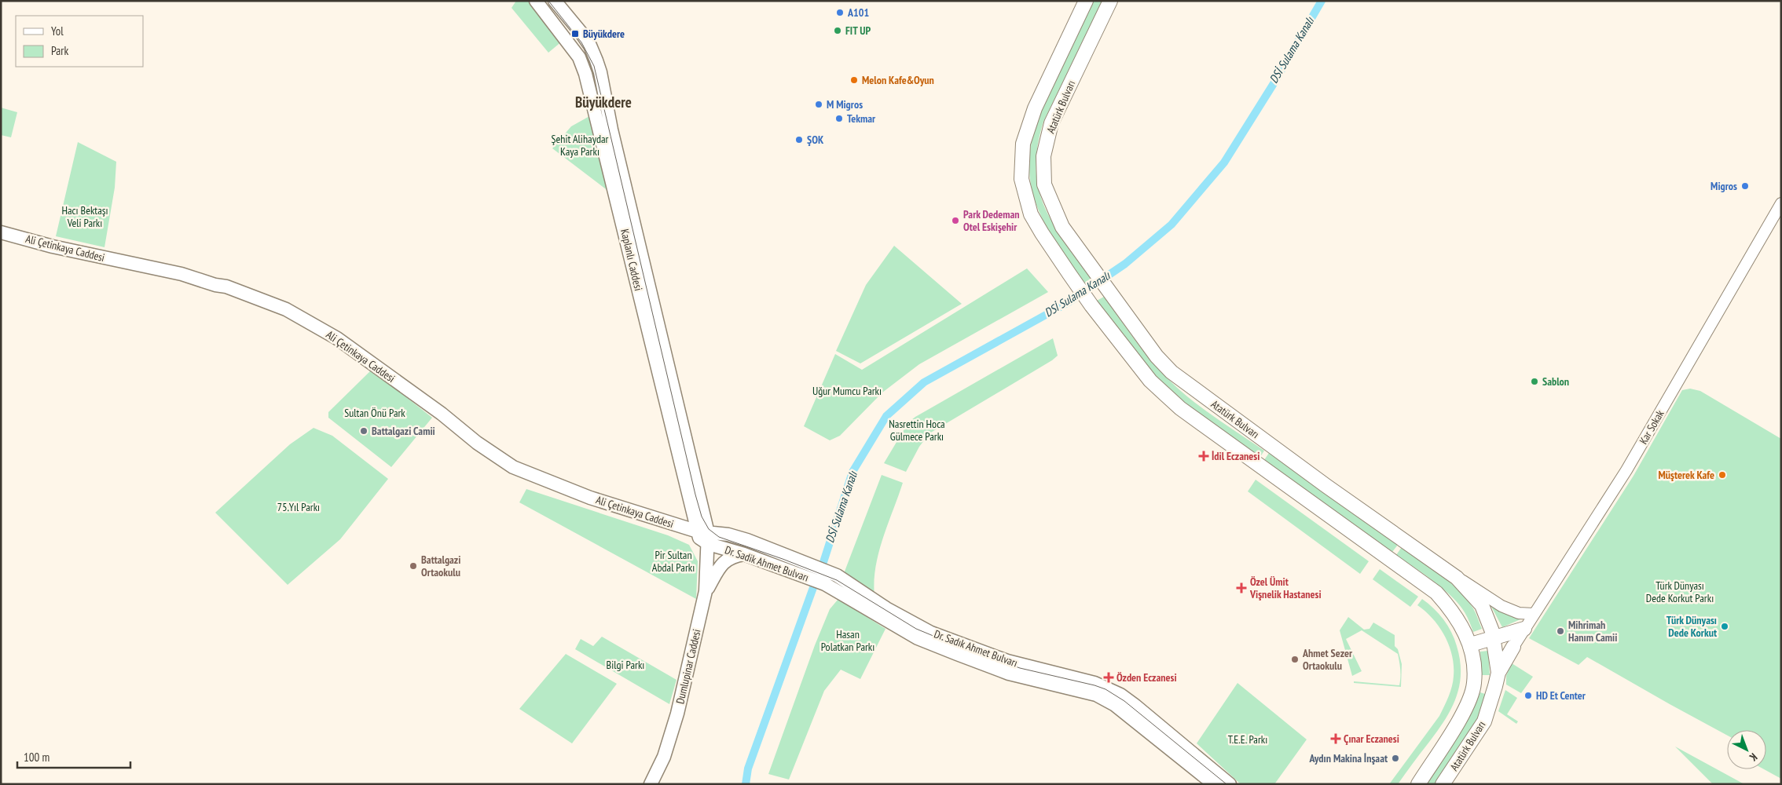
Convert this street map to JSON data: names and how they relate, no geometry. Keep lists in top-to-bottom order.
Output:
{
  "streets": {
    "main road": [
      "Atatürk Bulvarı",
      "Ali Çetinkaya Caddesi",
      "Kaplanlı Caddesi",
      "Dr. Sadik Ahmet Bulvarı",
      "Dr. Sadık Ahmet Bulvarı",
      "Dumlupinar Caddesi"
    ],
    "street": ["Kar Sokak"]
  },
  "crossings": [
    ["Ali Çetinkaya Caddesi", "Kaplanlı Caddesi"],
    ["Ali Çetinkaya Caddesi", "Dr. Sadik Ahmet Bulvarı"],
    ["Ali Çetinkaya Caddesi", "Dr. Sadık Ahmet Bulvarı"],
    ["Ali Çetinkaya Caddesi", "Dumlupinar Caddesi"],
    ["Kaplanlı Caddesi", "Dr. Sadik Ahmet Bulvarı"],
    ["Kaplanlı Caddesi", "Dr. Sadık Ahmet Bulvarı"],
    ["Kaplanlı Caddesi", "Dumlupinar Caddesi"],
    ["Dr. Sadik Ahmet Bulvarı", "Dr. Sadık Ahmet Bulvarı"],
    ["Dr. Sadik Ahmet Bulvarı", "Dumlupinar Caddesi"],
    ["Dr. Sadık Ahmet Bulvarı", "Dumlupinar Caddesi"]
  ],
  "districts": ["Büyükdere"],
  "water": ["DSİ Sulama Kanalı"],
  "parks": [
    "Şehit Alihaydar Kaya Parkı",
    "Hacı Bektaşı Veli Parkı",
    "Uğur Mumcu Parkı",
    "Sultan Önü Park",
    "Nasrettin Hoca Gülmece Parkı",
    "75.Yıl Parkı",
    "Pir Sultan Abdal Parkı",
    "Türk Dünyası Dede Korkut Parkı",
    "Hasan Polatkan Parkı",
    "Bilgi Parkı",
    "T.E.E. Parkı"
  ],
  "places": {
    "other": [
      "A101",
      "FIT UP",
      "Melon Kafe&Oyun",
      "M Migros",
      "Tekmar",
      "ŞOK",
      "Migros",
      "Park Dedeman Otel Eskişehir",
      "Sablon",
      "Battalgazi Camii",
      "Müşterek Kafe",
      "Battalgazi Ortaokulu",
      "Türk Dünyası Dede Korkut",
      "Mihrimah Hanım Camii",
      "Ahmet Sezer Ortaokulu",
      "HD Et Center",
      "Aydın Makina İnşaat"
    ],
    "transit": ["Büyükdere"],
    "health": [
      "İdil Eczanesi",
      "Özel Ümit Vişnelik Hastanesi",
      "Özden Eczanesi",
      "Çınar Eczanesi"
    ]
  },
  "legend": ["Yol", "Park"],
  "scale_bar": "100 m",
  "north": "bottom right"
}
